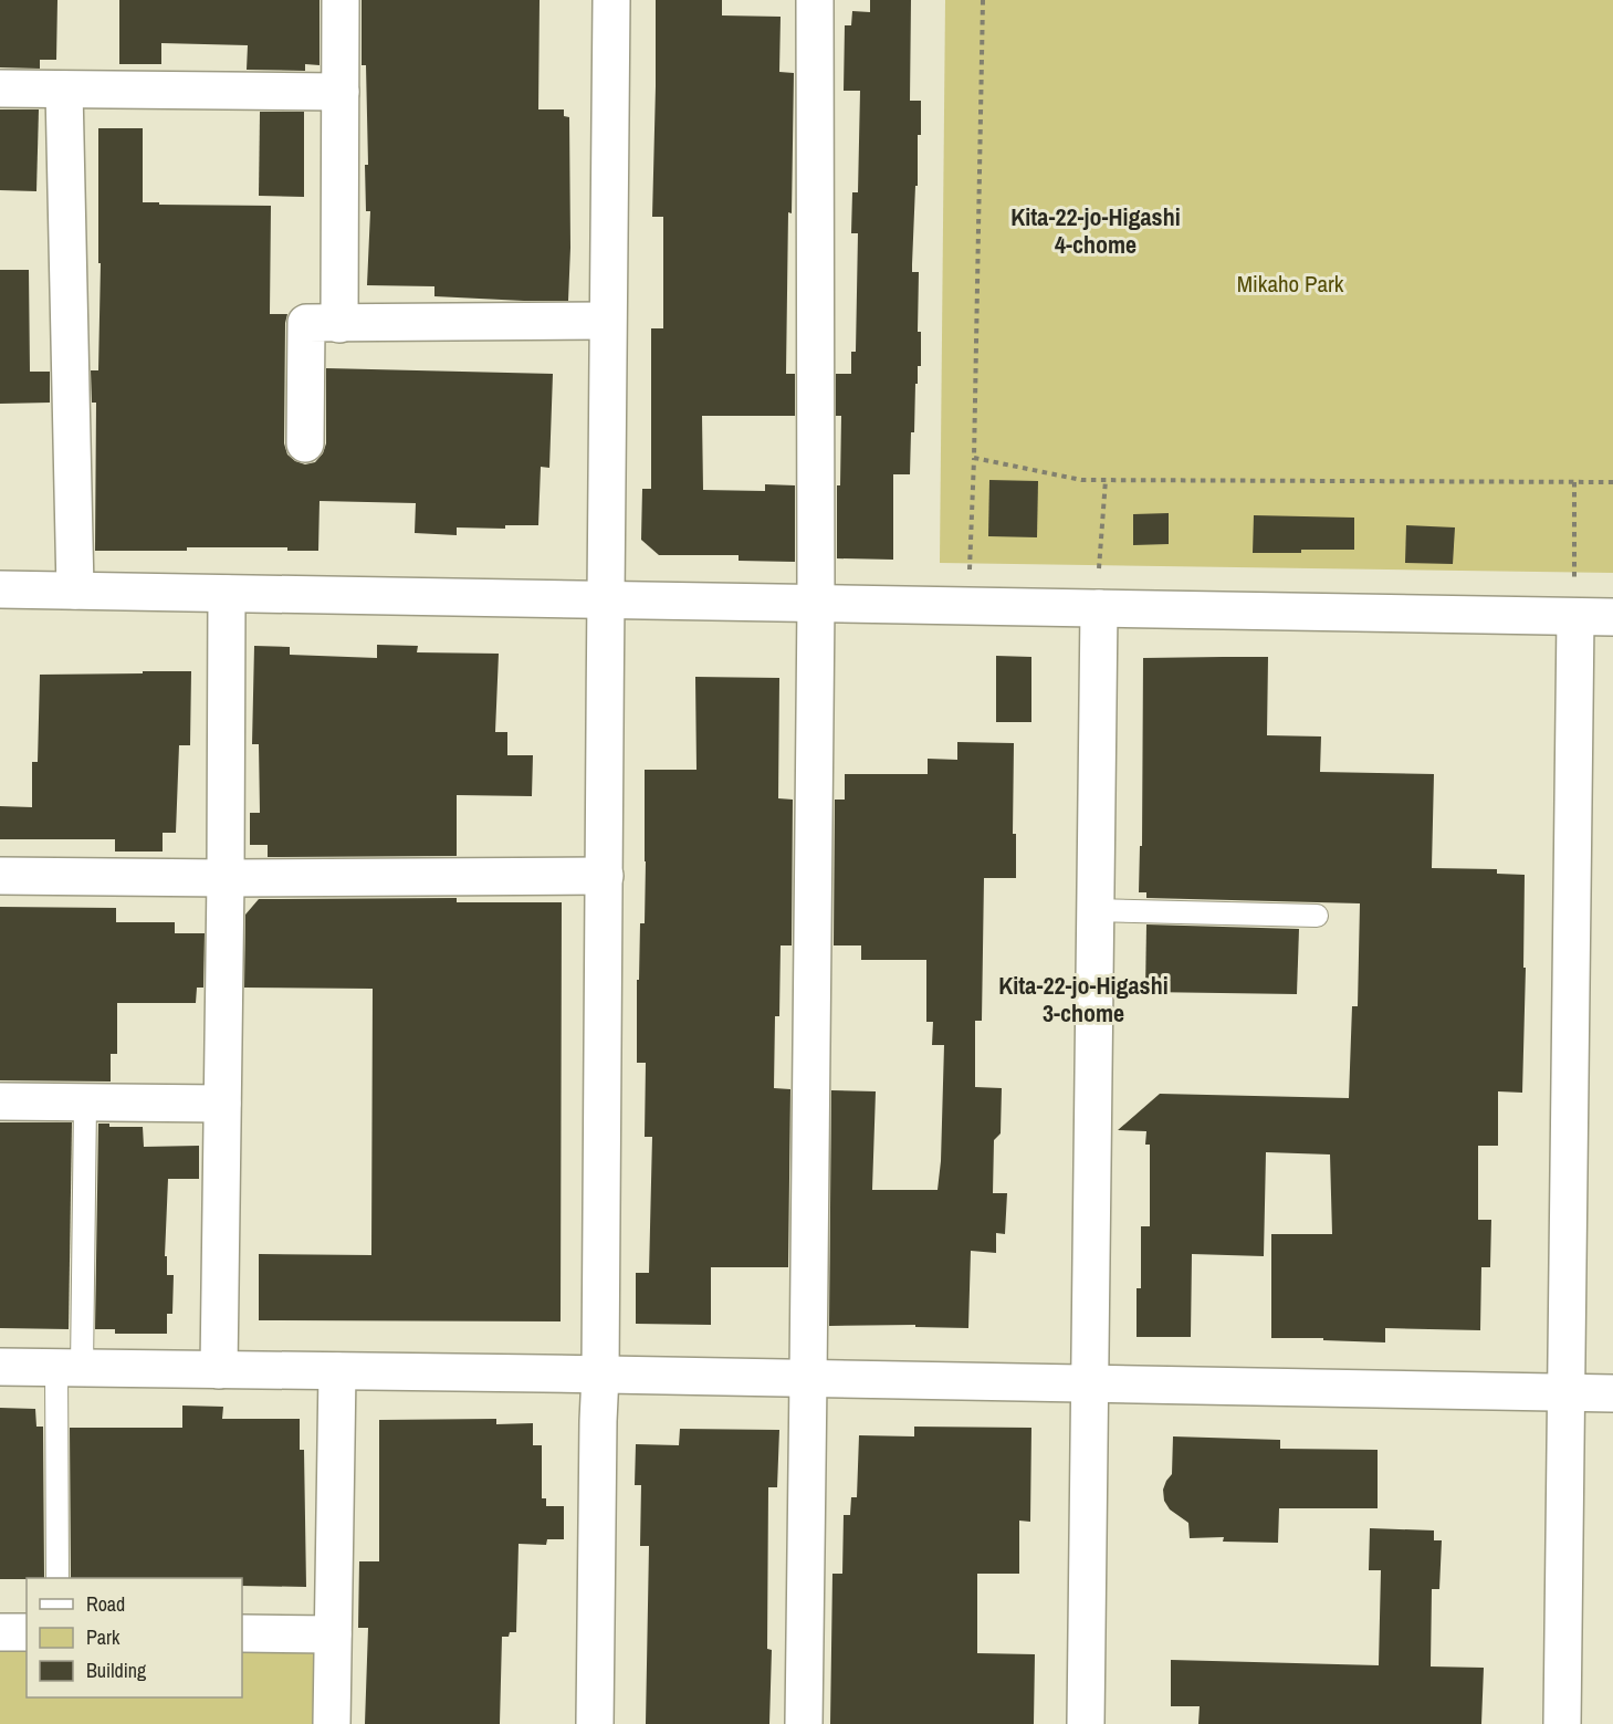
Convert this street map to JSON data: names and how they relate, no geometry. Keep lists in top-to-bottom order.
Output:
{
  "districts": ["Kita-22-jo-Higashi 4-chome", "Kita-22-jo-Higashi 3-chome"],
  "parks": ["Mikaho Park"],
  "legend": ["Road", "Park", "Building"]
}
